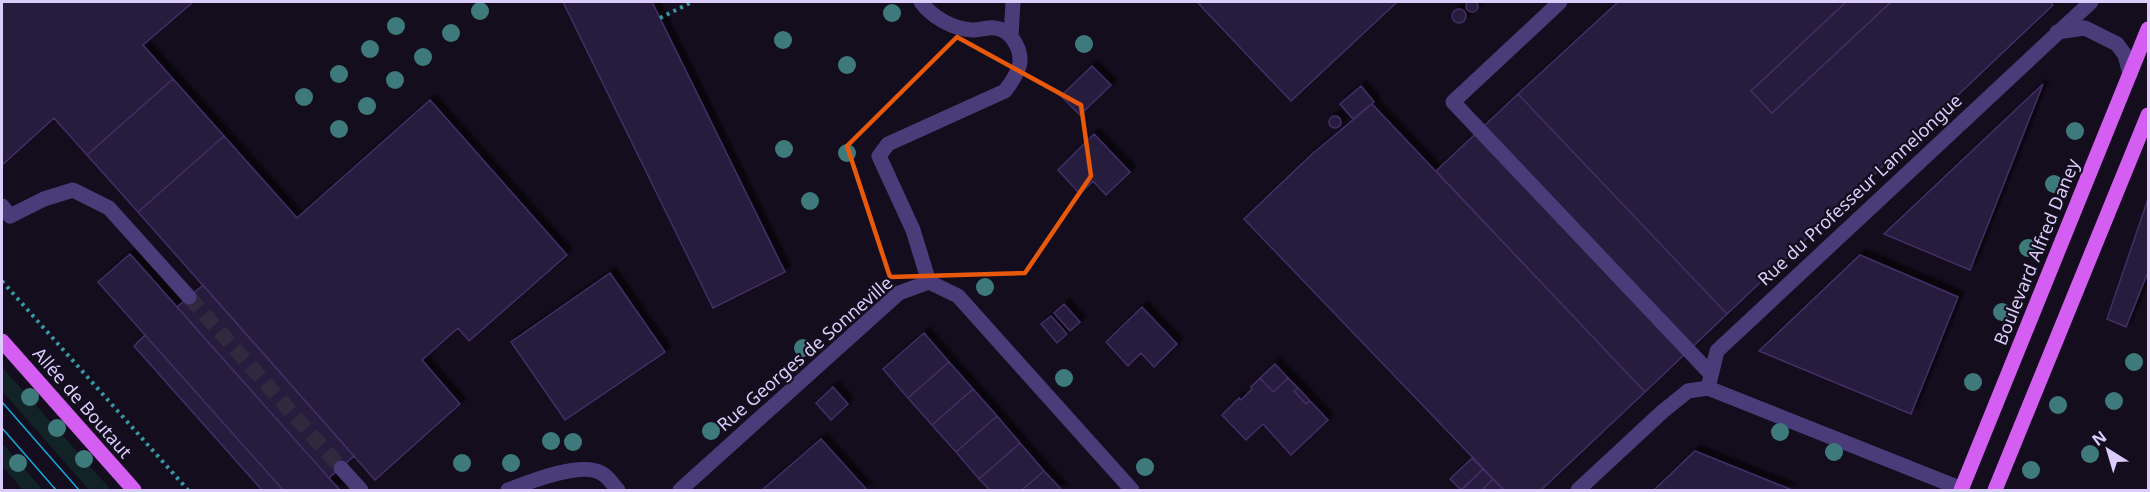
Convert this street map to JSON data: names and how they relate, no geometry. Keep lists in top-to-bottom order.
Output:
{
  "streets": {
    "main road": ["Boulevard Alfred Daney", "Allée de Boutaut"],
    "street": ["Rue du Professeur Lannelongue", "Rue Georges de Sonneville"]
  },
  "north": "top left"
}
